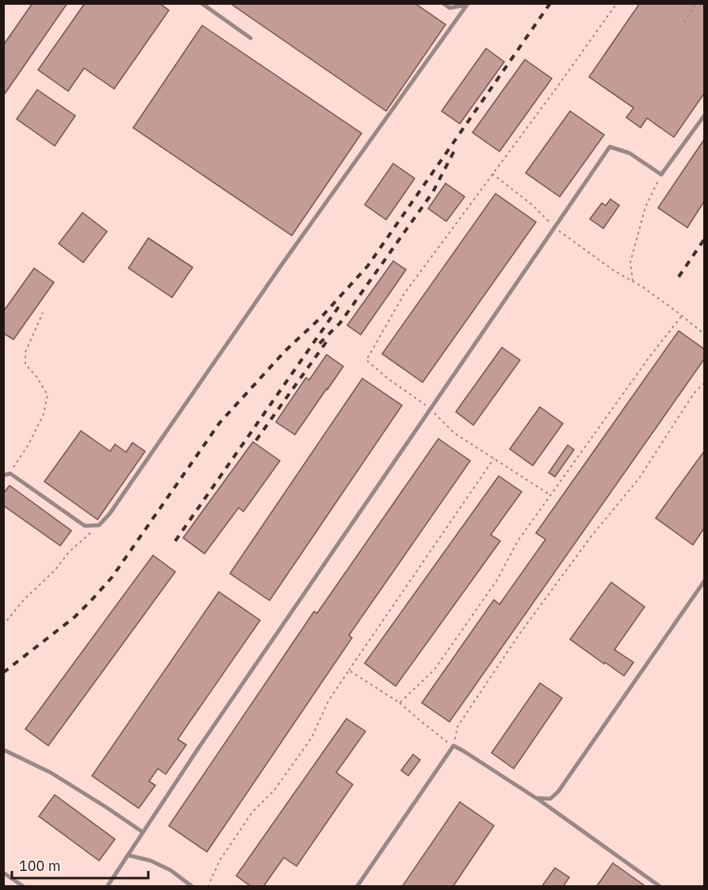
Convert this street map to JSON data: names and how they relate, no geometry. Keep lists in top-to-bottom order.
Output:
{
  "scale_bar": "100 m"
}
